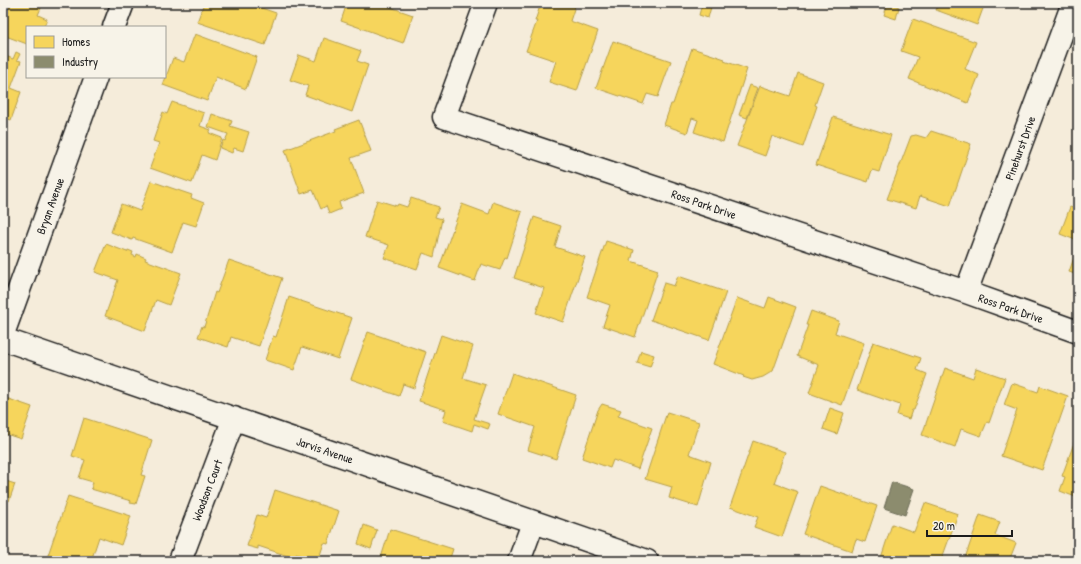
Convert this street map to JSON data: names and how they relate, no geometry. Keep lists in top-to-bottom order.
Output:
{
  "streets": {
    "street": [
      "Pinehurst Drive",
      "Ross Park Drive",
      "Bryan Avenue",
      "Jarvis Avenue",
      "Woodson Court"
    ]
  },
  "crossings": [
    ["Pinehurst Drive", "Ross Park Drive"],
    ["Jarvis Avenue", "Woodson Court"]
  ],
  "legend": ["Homes", "Industry"],
  "scale_bar": "20 m"
}
